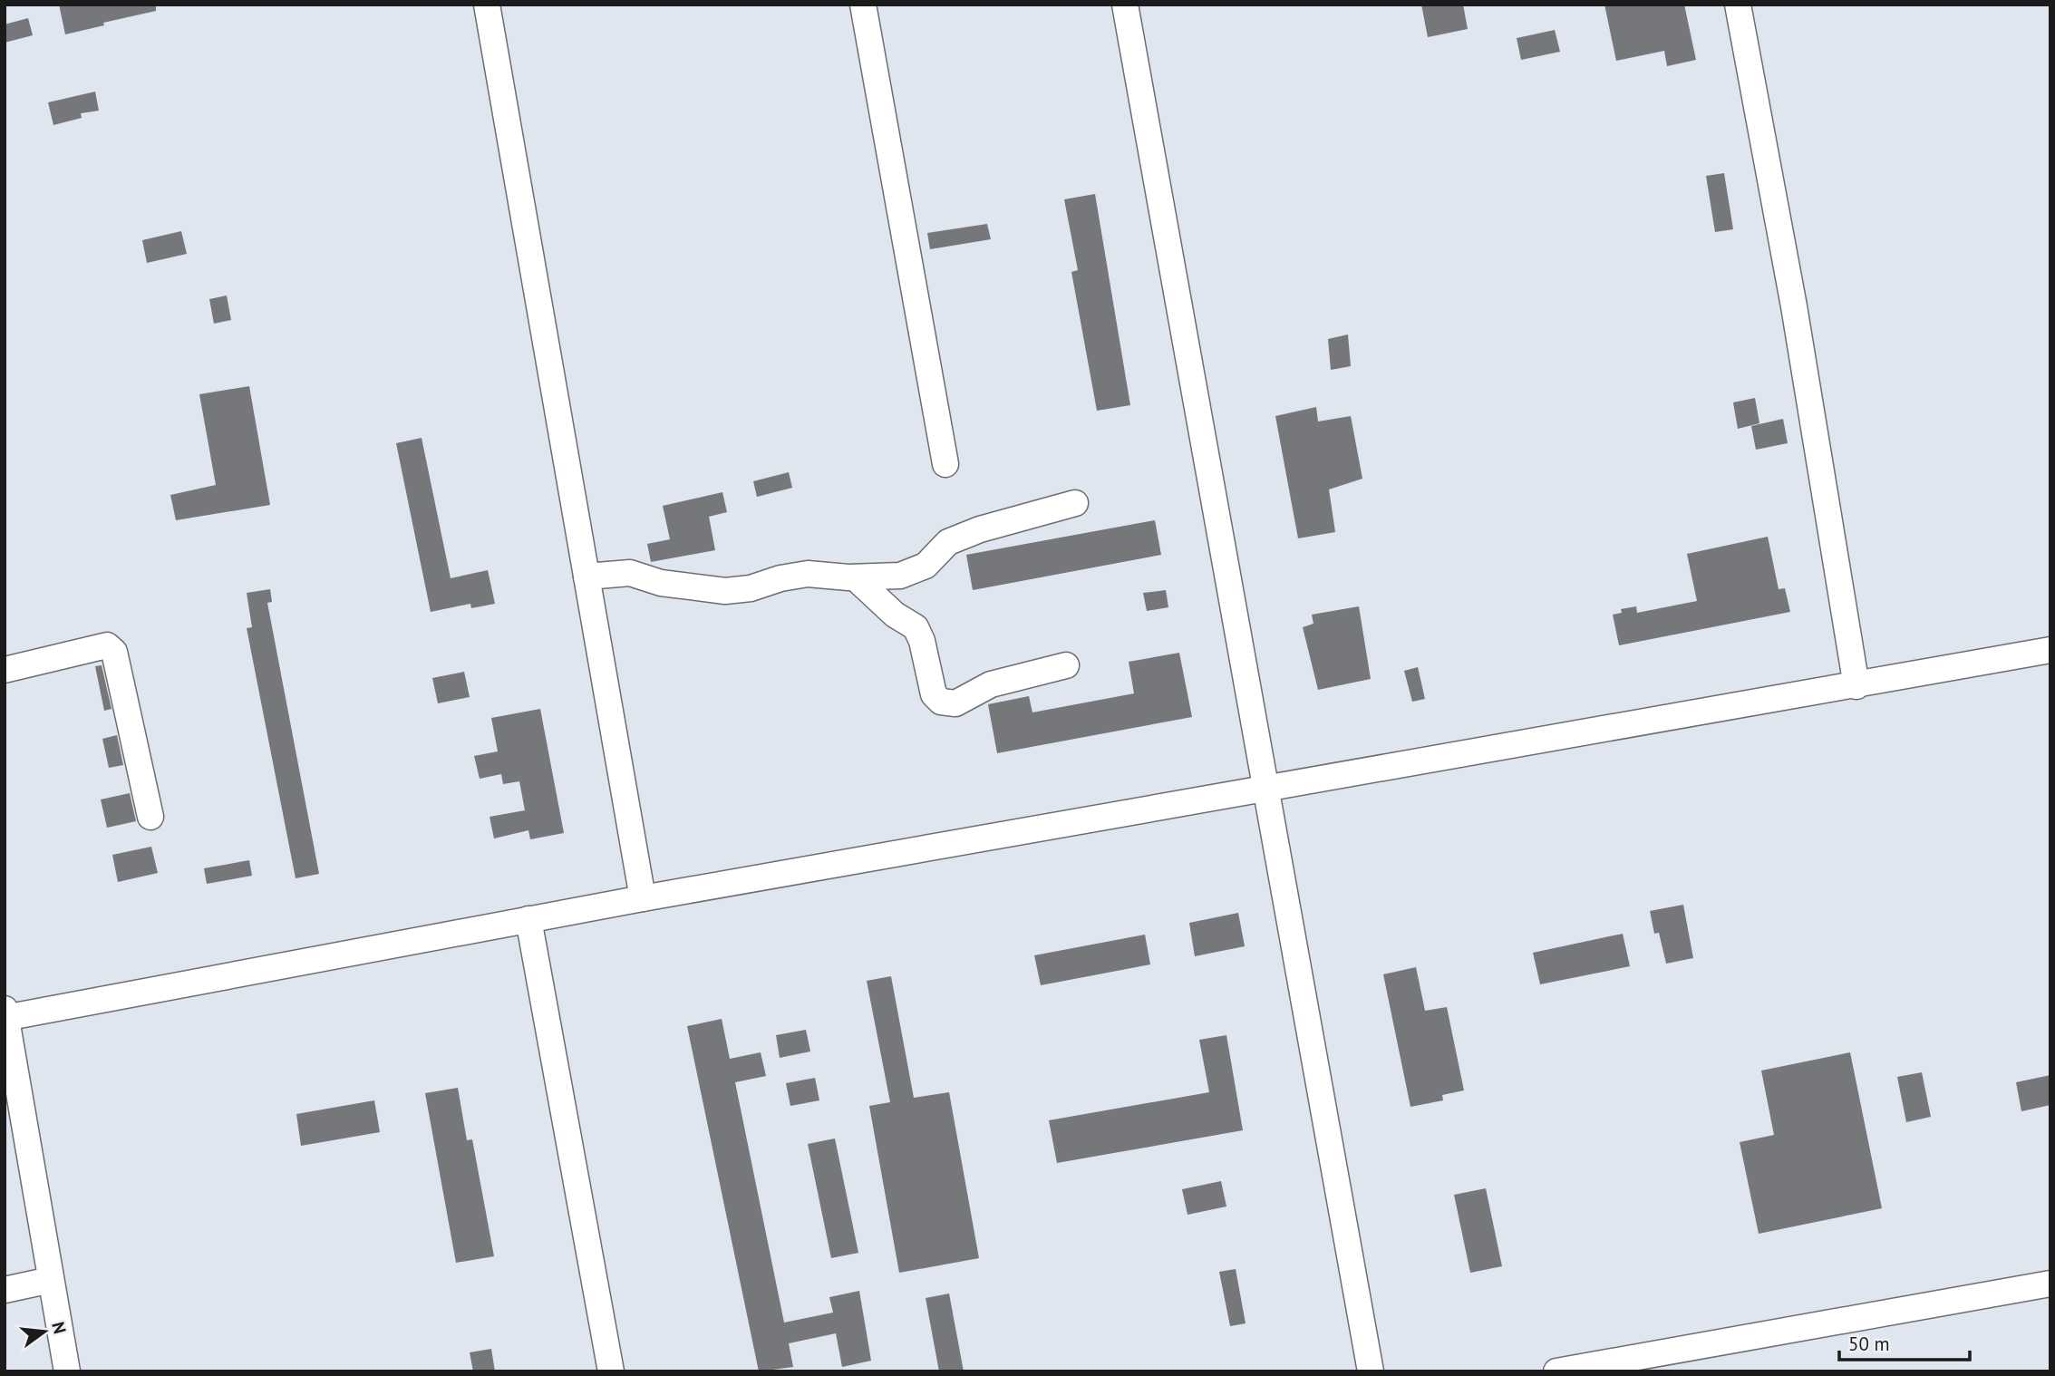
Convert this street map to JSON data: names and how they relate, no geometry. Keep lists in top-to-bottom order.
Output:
{
  "scale_bar": "50 m",
  "north": "right"
}
